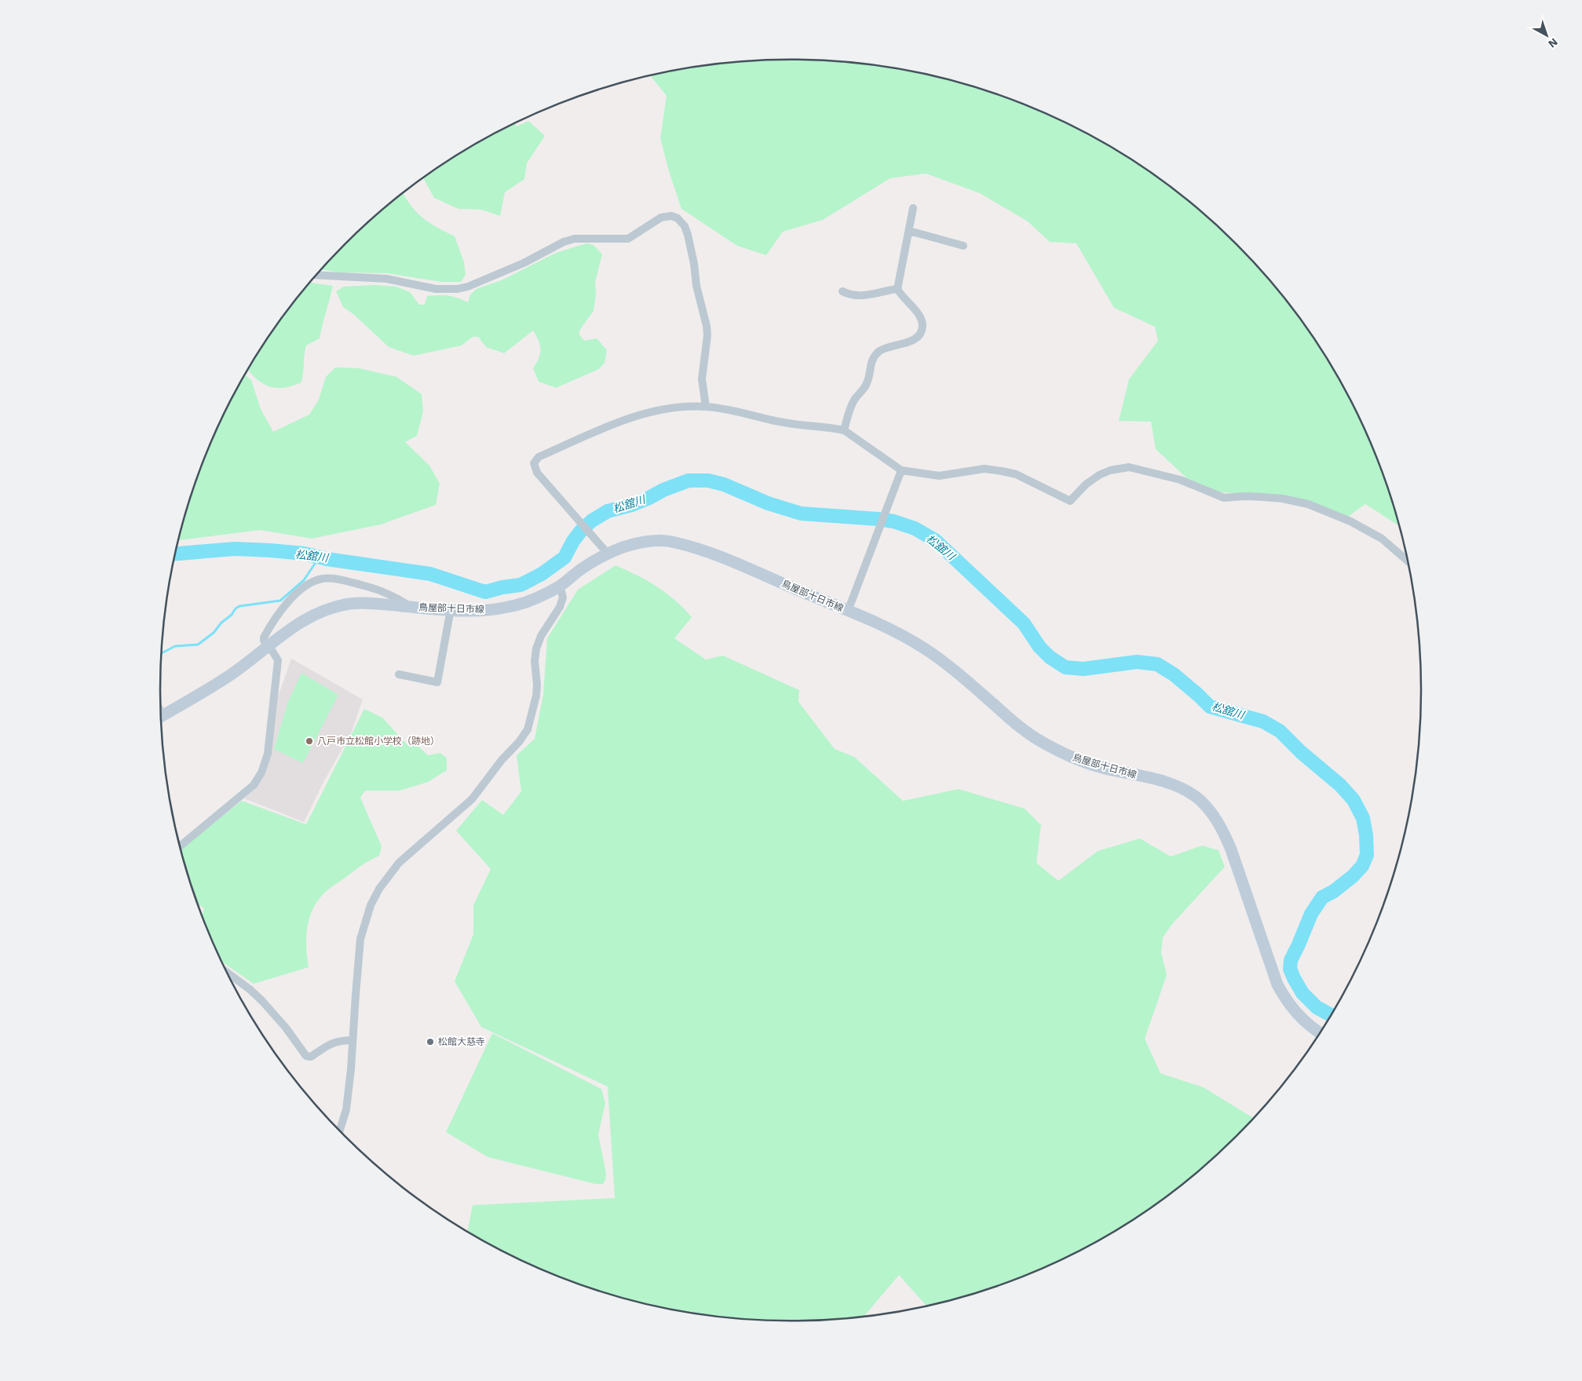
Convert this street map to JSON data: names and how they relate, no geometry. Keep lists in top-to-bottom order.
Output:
{
  "streets": {
    "main road": ["鳥屋部十日市線"]
  },
  "water": ["松舘川"],
  "places": ["八戸市立松館小学校（跡地）", "松館大慈寺"],
  "north": "bottom right"
}
